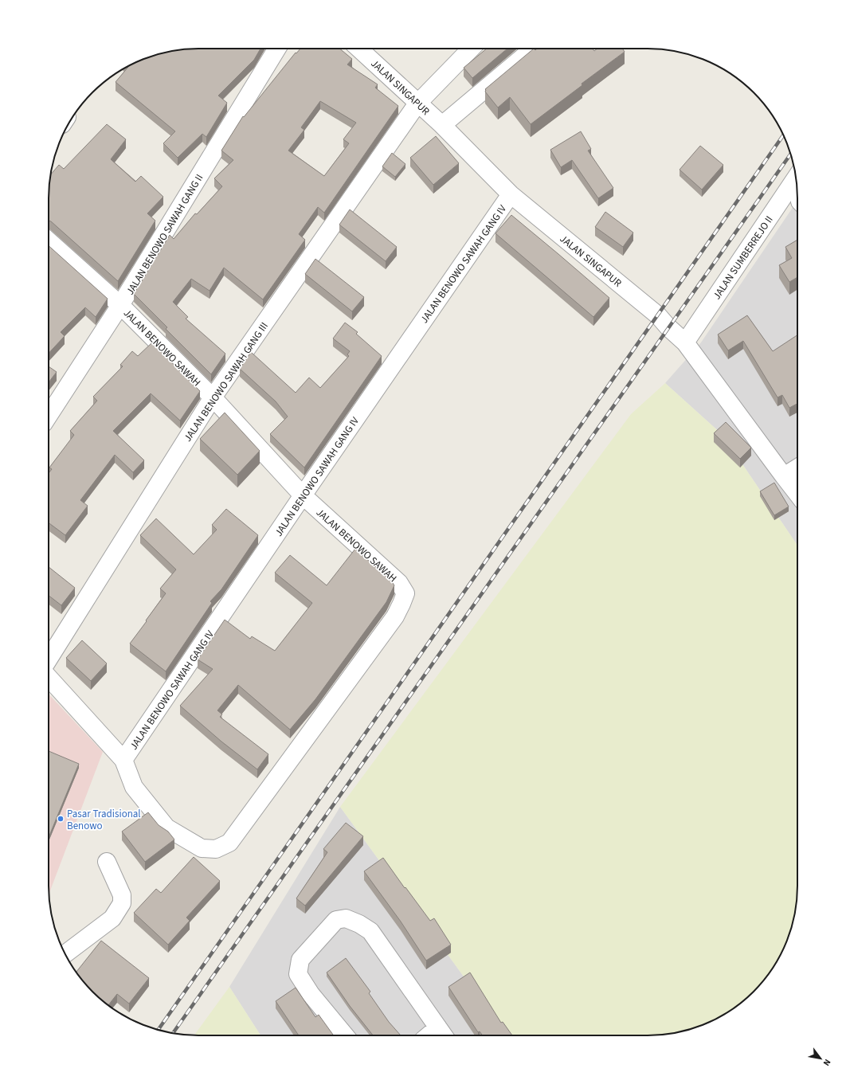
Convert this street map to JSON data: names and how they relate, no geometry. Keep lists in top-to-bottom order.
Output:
{
  "streets": {
    "street": [
      "JALAN SINGAPUR",
      "JALAN BENOWO SAWAH GANG II",
      "JALAN SUMBERREJO II",
      "JALAN BENOWO SAWAH GANG IV",
      "JALAN BENOWO SAWAH",
      "JALAN BENOWO SAWAH GANG III"
    ]
  },
  "crossings": [
    ["JALAN SINGAPUR", "JALAN SUMBERREJO II"],
    ["JALAN SINGAPUR", "JALAN BENOWO SAWAH GANG IV"],
    ["JALAN SINGAPUR", "JALAN BENOWO SAWAH GANG III"],
    ["JALAN BENOWO SAWAH GANG II", "JALAN BENOWO SAWAH"],
    ["JALAN BENOWO SAWAH GANG IV", "JALAN BENOWO SAWAH"],
    ["JALAN BENOWO SAWAH", "JALAN BENOWO SAWAH GANG III"]
  ],
  "places": ["Pasar Tradisional Benowo"],
  "north": "bottom right"
}
